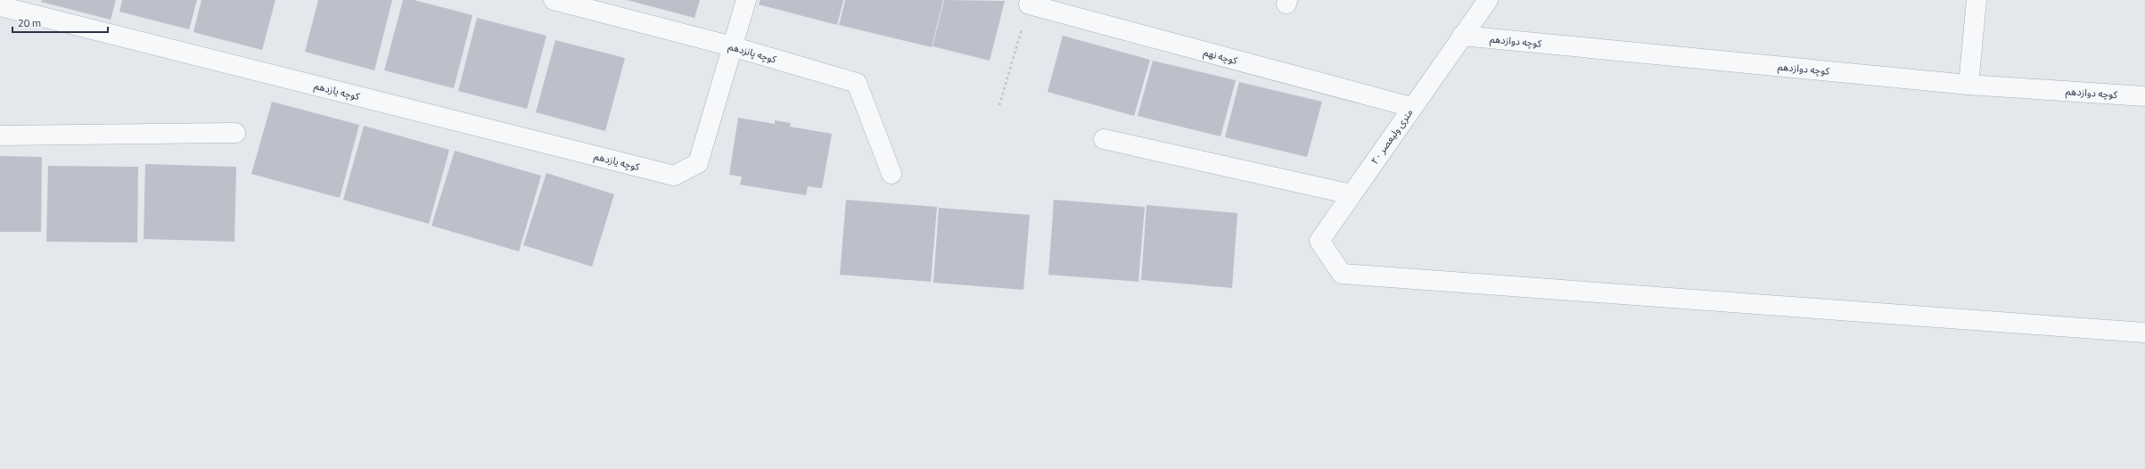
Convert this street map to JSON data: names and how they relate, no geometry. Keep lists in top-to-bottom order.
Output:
{
  "streets": {
    "street": [
      "کوچه دوازدهم",
      "کوچه پانزدهم",
      "کوچه نهم",
      "کوچه یازدهم",
      "۲۰ متری ولیعصر"
    ]
  },
  "crossings": [
    ["کوچه دوازدهم", "۲۰ متری ولیعصر"],
    ["کوچه پانزدهم", "کوچه یازدهم"],
    ["کوچه نهم", "۲۰ متری ولیعصر"]
  ],
  "scale_bar": "20 m"
}
